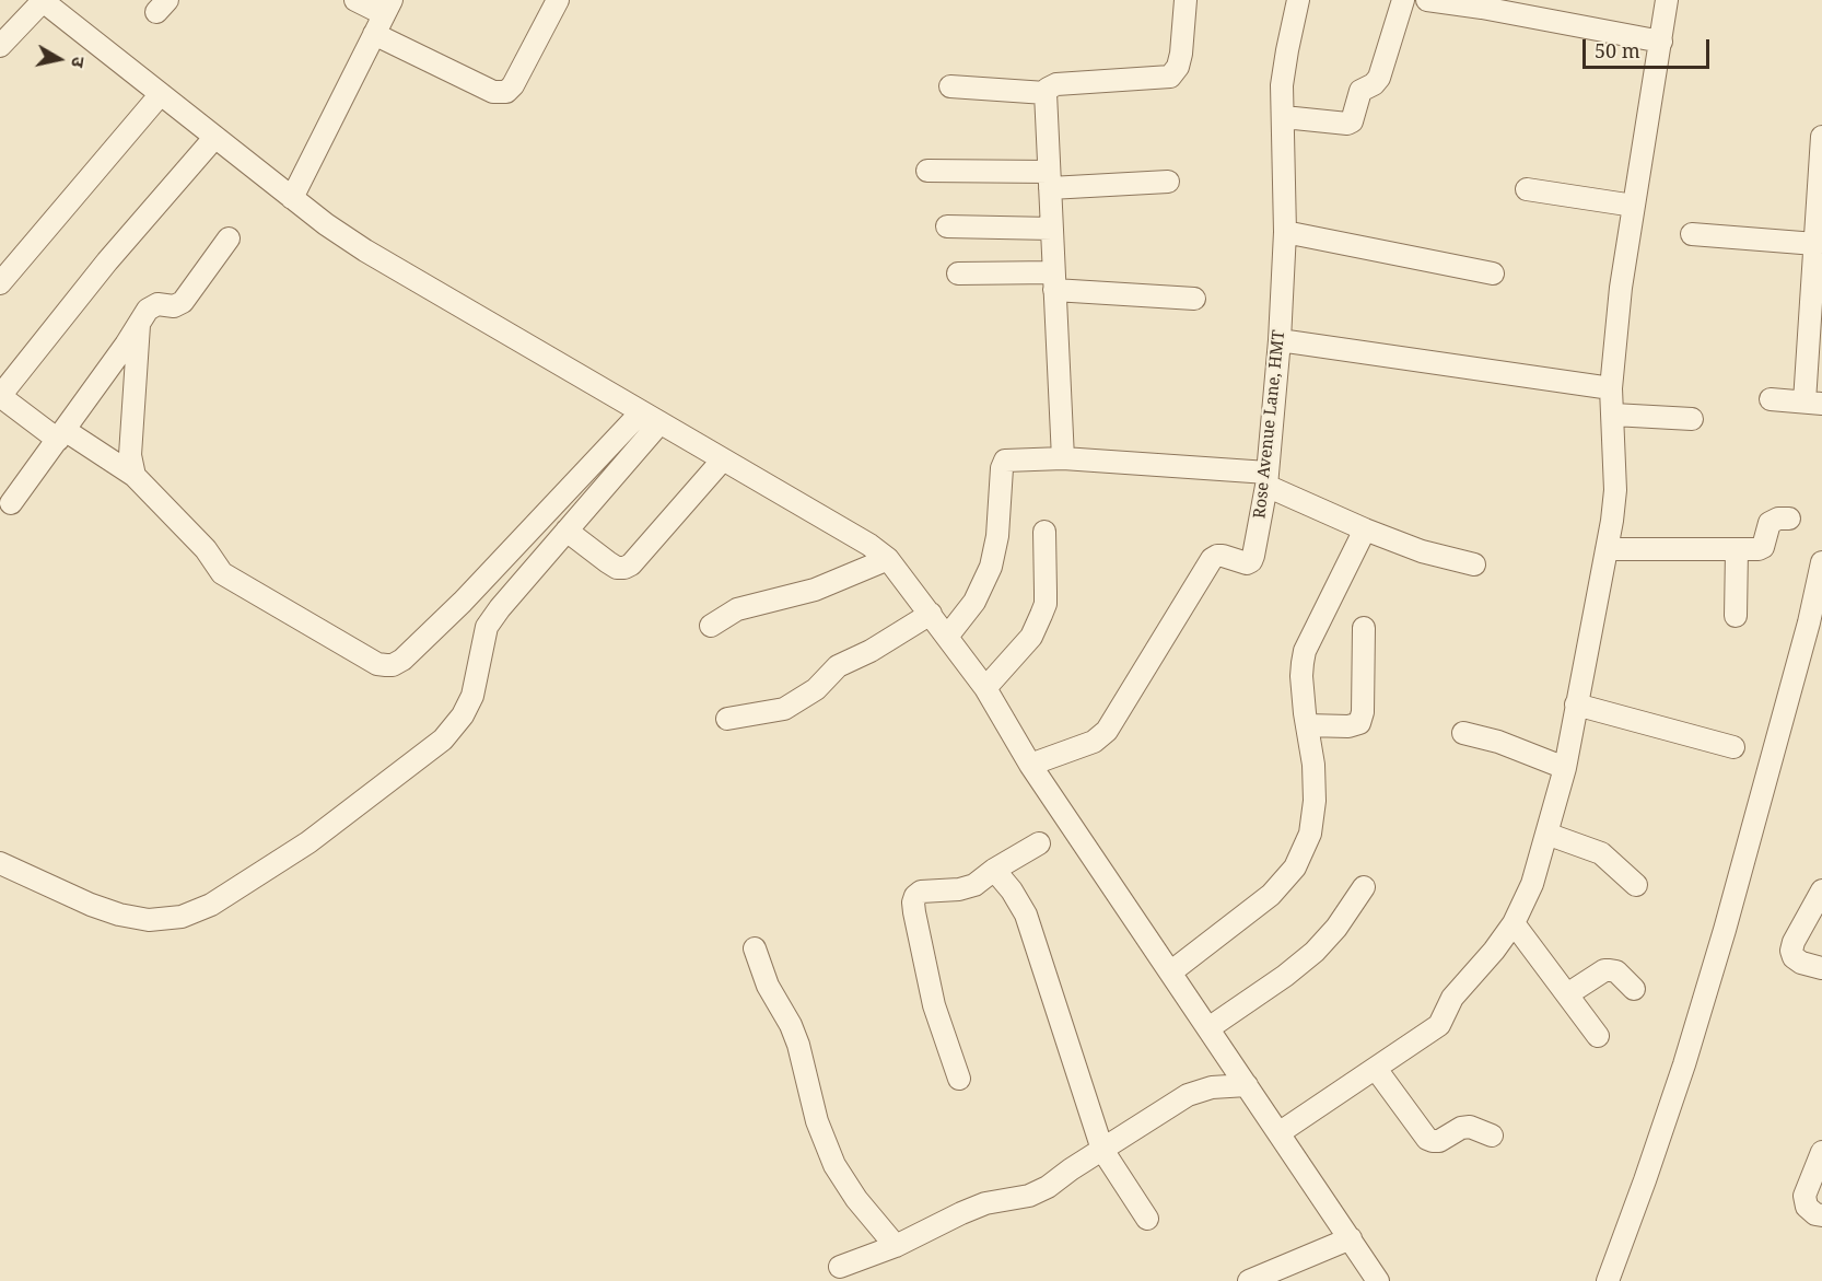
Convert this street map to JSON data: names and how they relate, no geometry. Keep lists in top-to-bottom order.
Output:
{
  "streets": {
    "street": ["Rose Avenue Lane, HMT"]
  },
  "scale_bar": "50 m",
  "north": "right"
}
